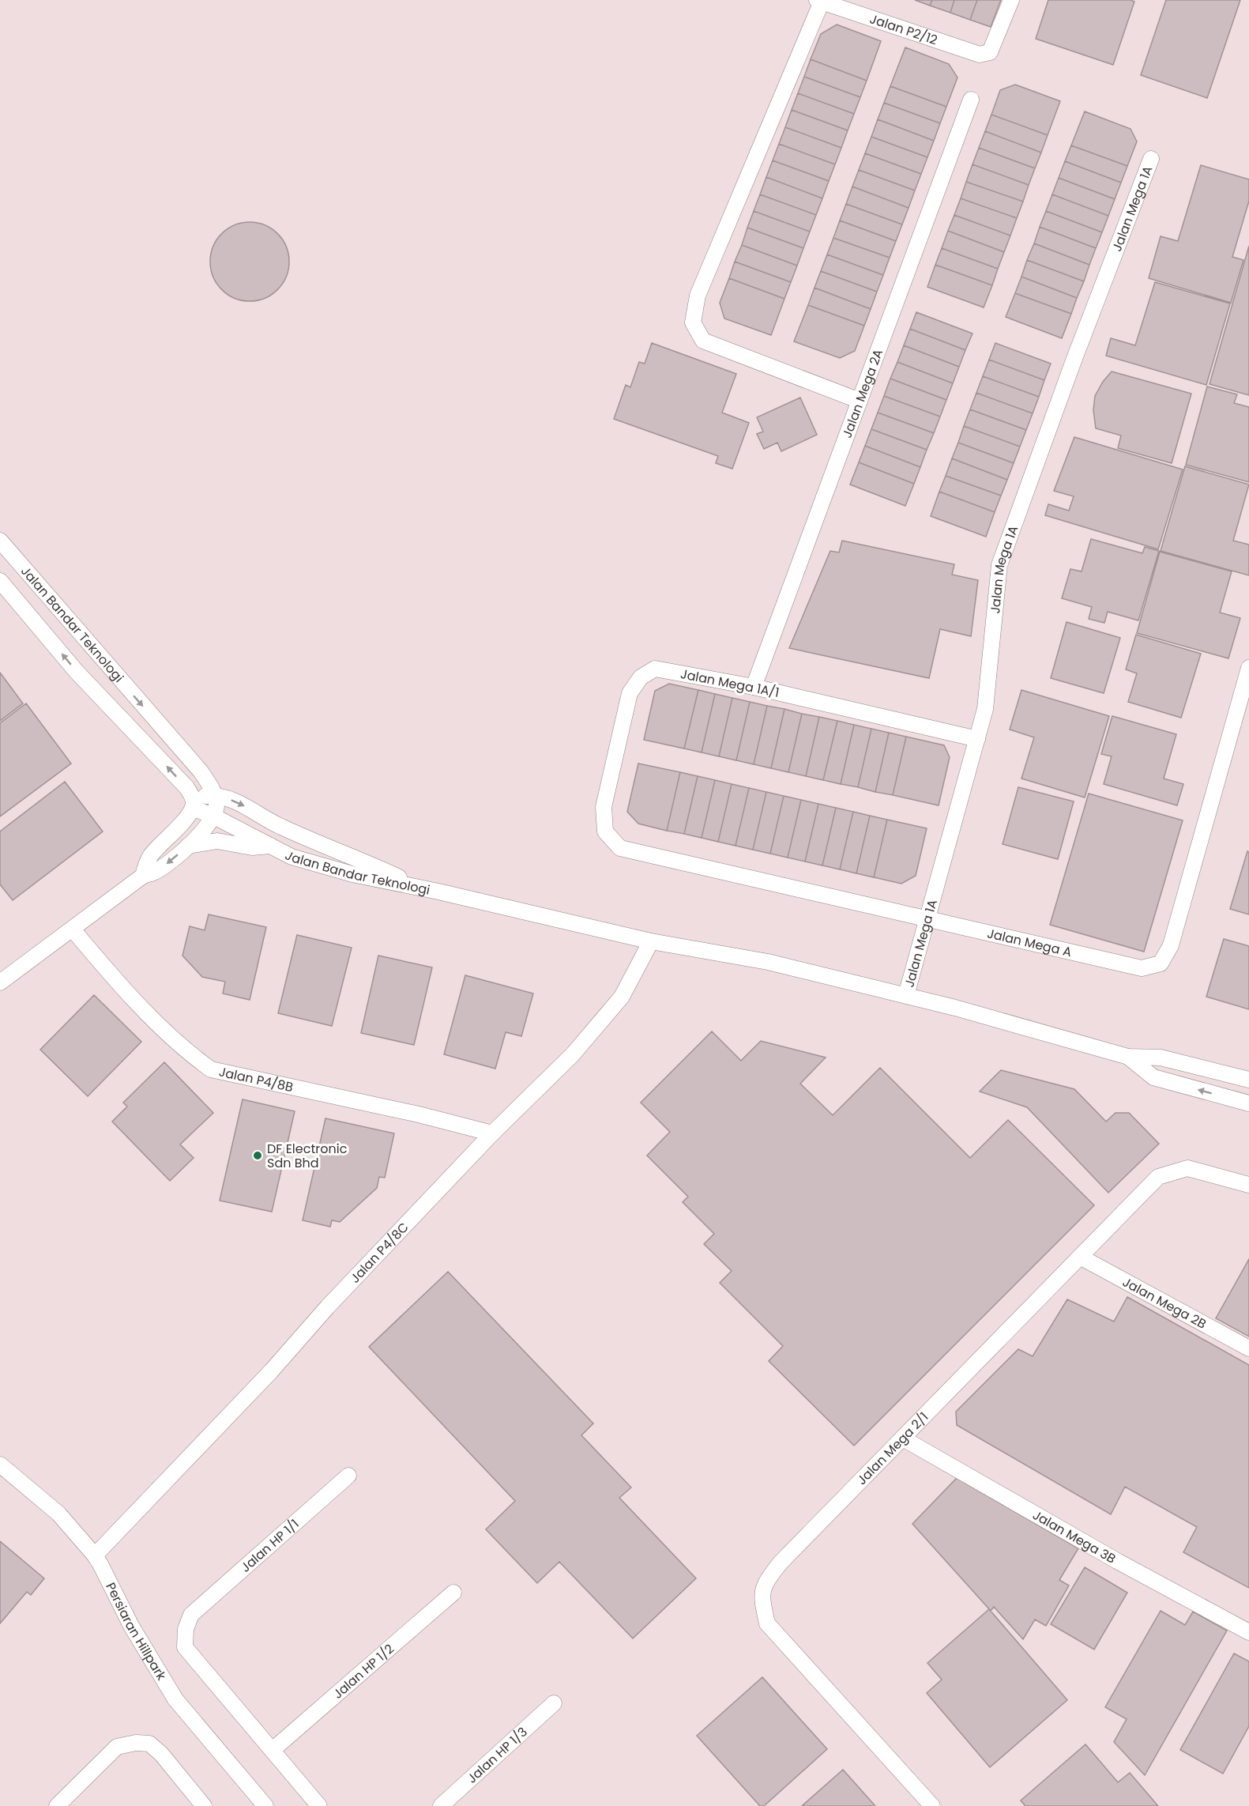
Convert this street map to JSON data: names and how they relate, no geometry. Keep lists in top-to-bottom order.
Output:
{
  "streets": {
    "street": [
      "Jalan P2/12",
      "Jalan Mega 1A",
      "Jalan Mega 2A",
      "Jalan Bandar Teknologi",
      "Jalan Mega 1A/1",
      "Jalan Mega A",
      "Jalan P4/8B",
      "Jalan P4/8C",
      "Jalan Mega 2B",
      "Jalan Mega 2/1",
      "Jalan Mega 3B",
      "Jalan HP 1/1",
      "Persiaran Hillpark",
      "Jalan HP 1/2",
      "Jalan HP 1/3"
    ]
  },
  "crossings": [
    ["Jalan Mega 1A", "Jalan Mega 1A/1"],
    ["Jalan Mega 1A", "Jalan Mega A"],
    ["Jalan Mega 2A", "Jalan Mega 1A/1"],
    ["Jalan Mega 1A/1", "Jalan Mega A"],
    ["Jalan P4/8B", "Jalan P4/8C"],
    ["Jalan P4/8C", "Persiaran Hillpark"],
    ["Jalan Mega 2B", "Jalan Mega 2/1"],
    ["Jalan Mega 2/1", "Jalan Mega 3B"],
    ["Jalan HP 1/1", "Jalan HP 1/2"]
  ],
  "places": ["DF Electronic Sdn Bhd"]
}
